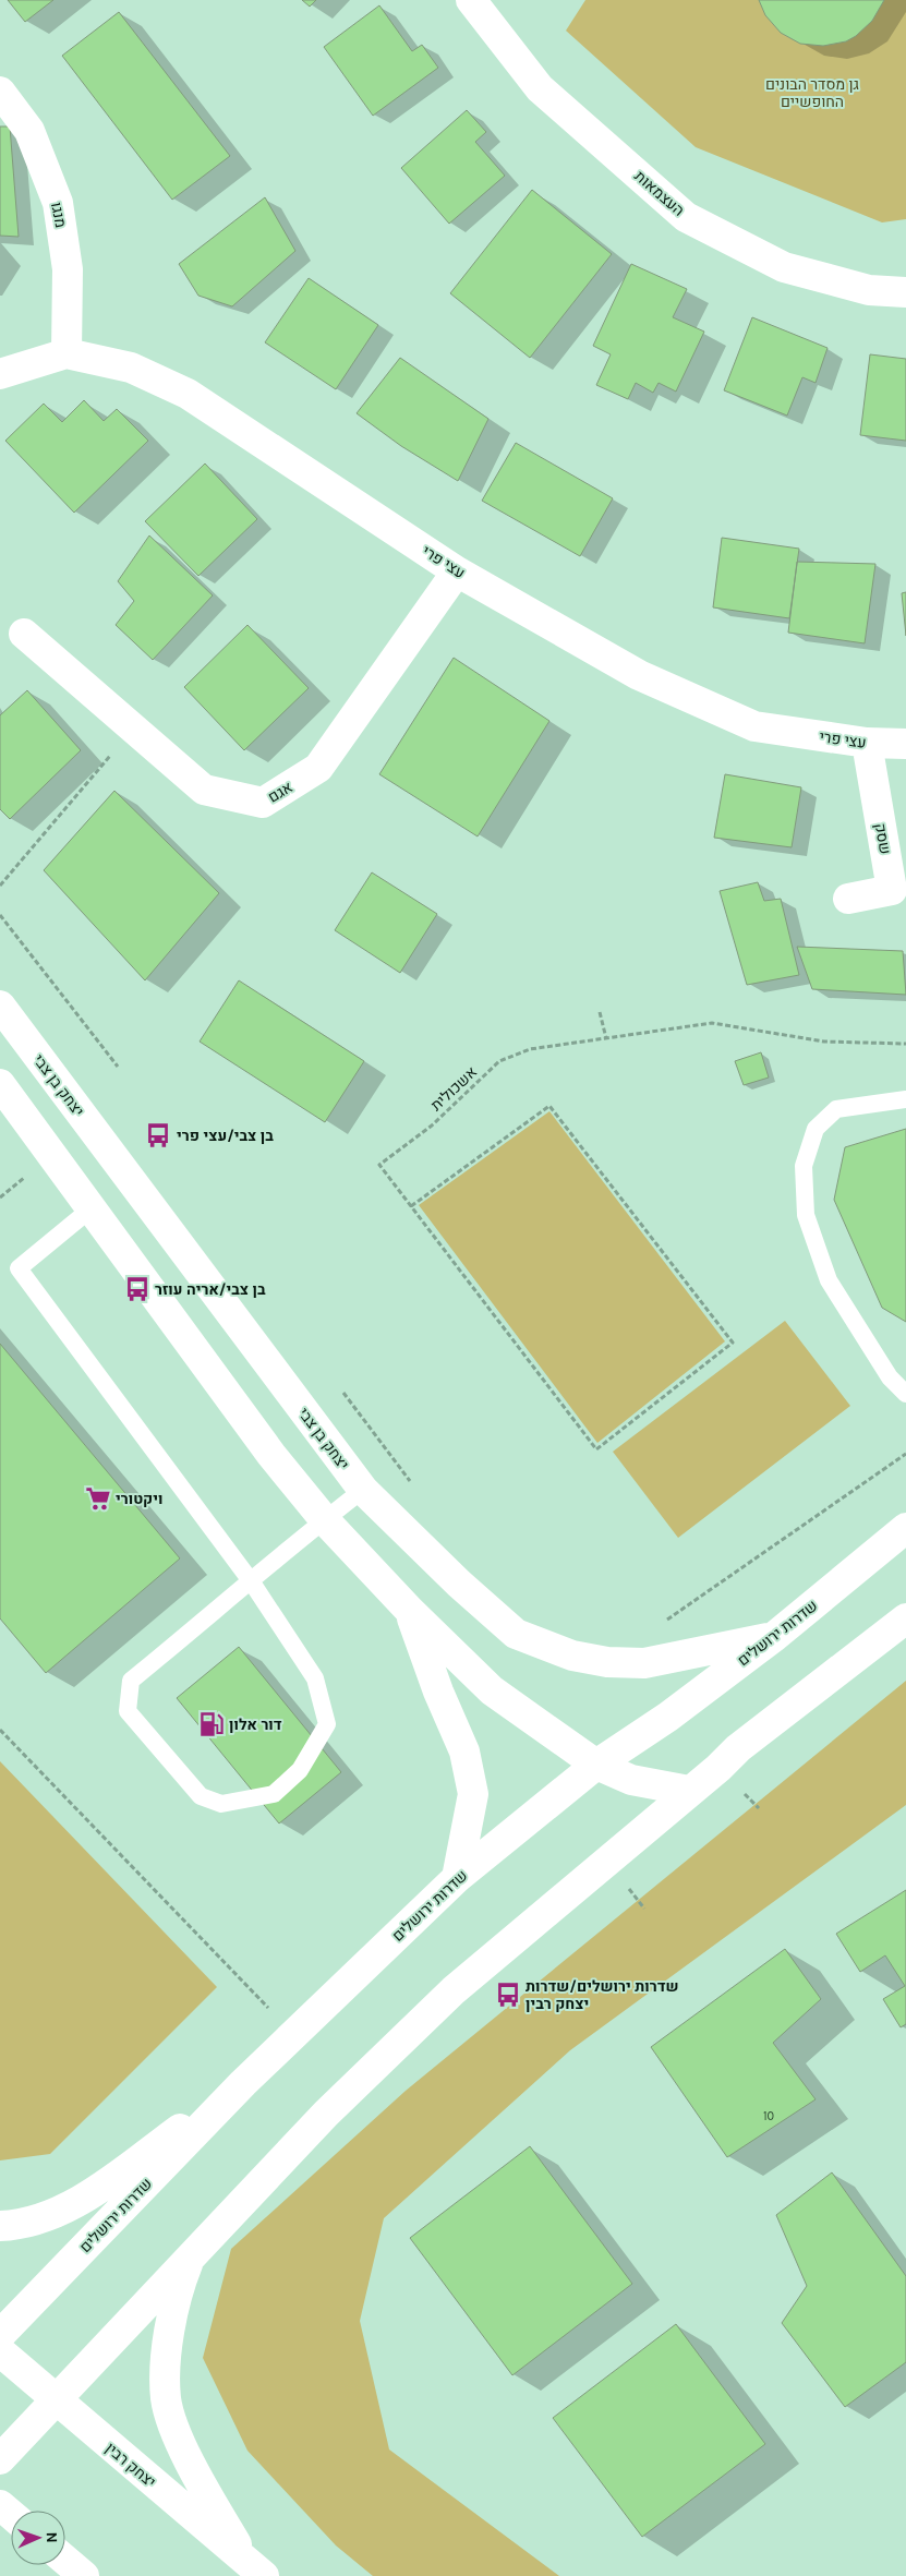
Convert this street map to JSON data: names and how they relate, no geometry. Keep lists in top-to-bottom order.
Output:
{
  "streets": {
    "street": [
      "העצמאות",
      "מנגו",
      "עצי פרי",
      "אגם",
      "שסק",
      "יצחק בן צבי",
      "שדרות ירושלים",
      "יצחק רבין"
    ],
    "path": ["אשכולית"]
  },
  "crossings": [
    ["מנגו", "עצי פרי"],
    ["עצי פרי", "אגם"],
    ["עצי פרי", "שסק"],
    ["יצחק בן צבי", "שדרות ירושלים"]
  ],
  "parks": ["גן מסדר הבונים החופשיים"],
  "places": {
    "bus stop": ["בן צבי/עצי פרי", "בן צבי/אריה עוזר", "שדרות ירושלים/שדרות יצחק רבין"],
    "supermarket": ["ויקטורי"],
    "fuel station": ["דור אלון"]
  },
  "house_numbers": ["10"],
  "north": "right"
}
